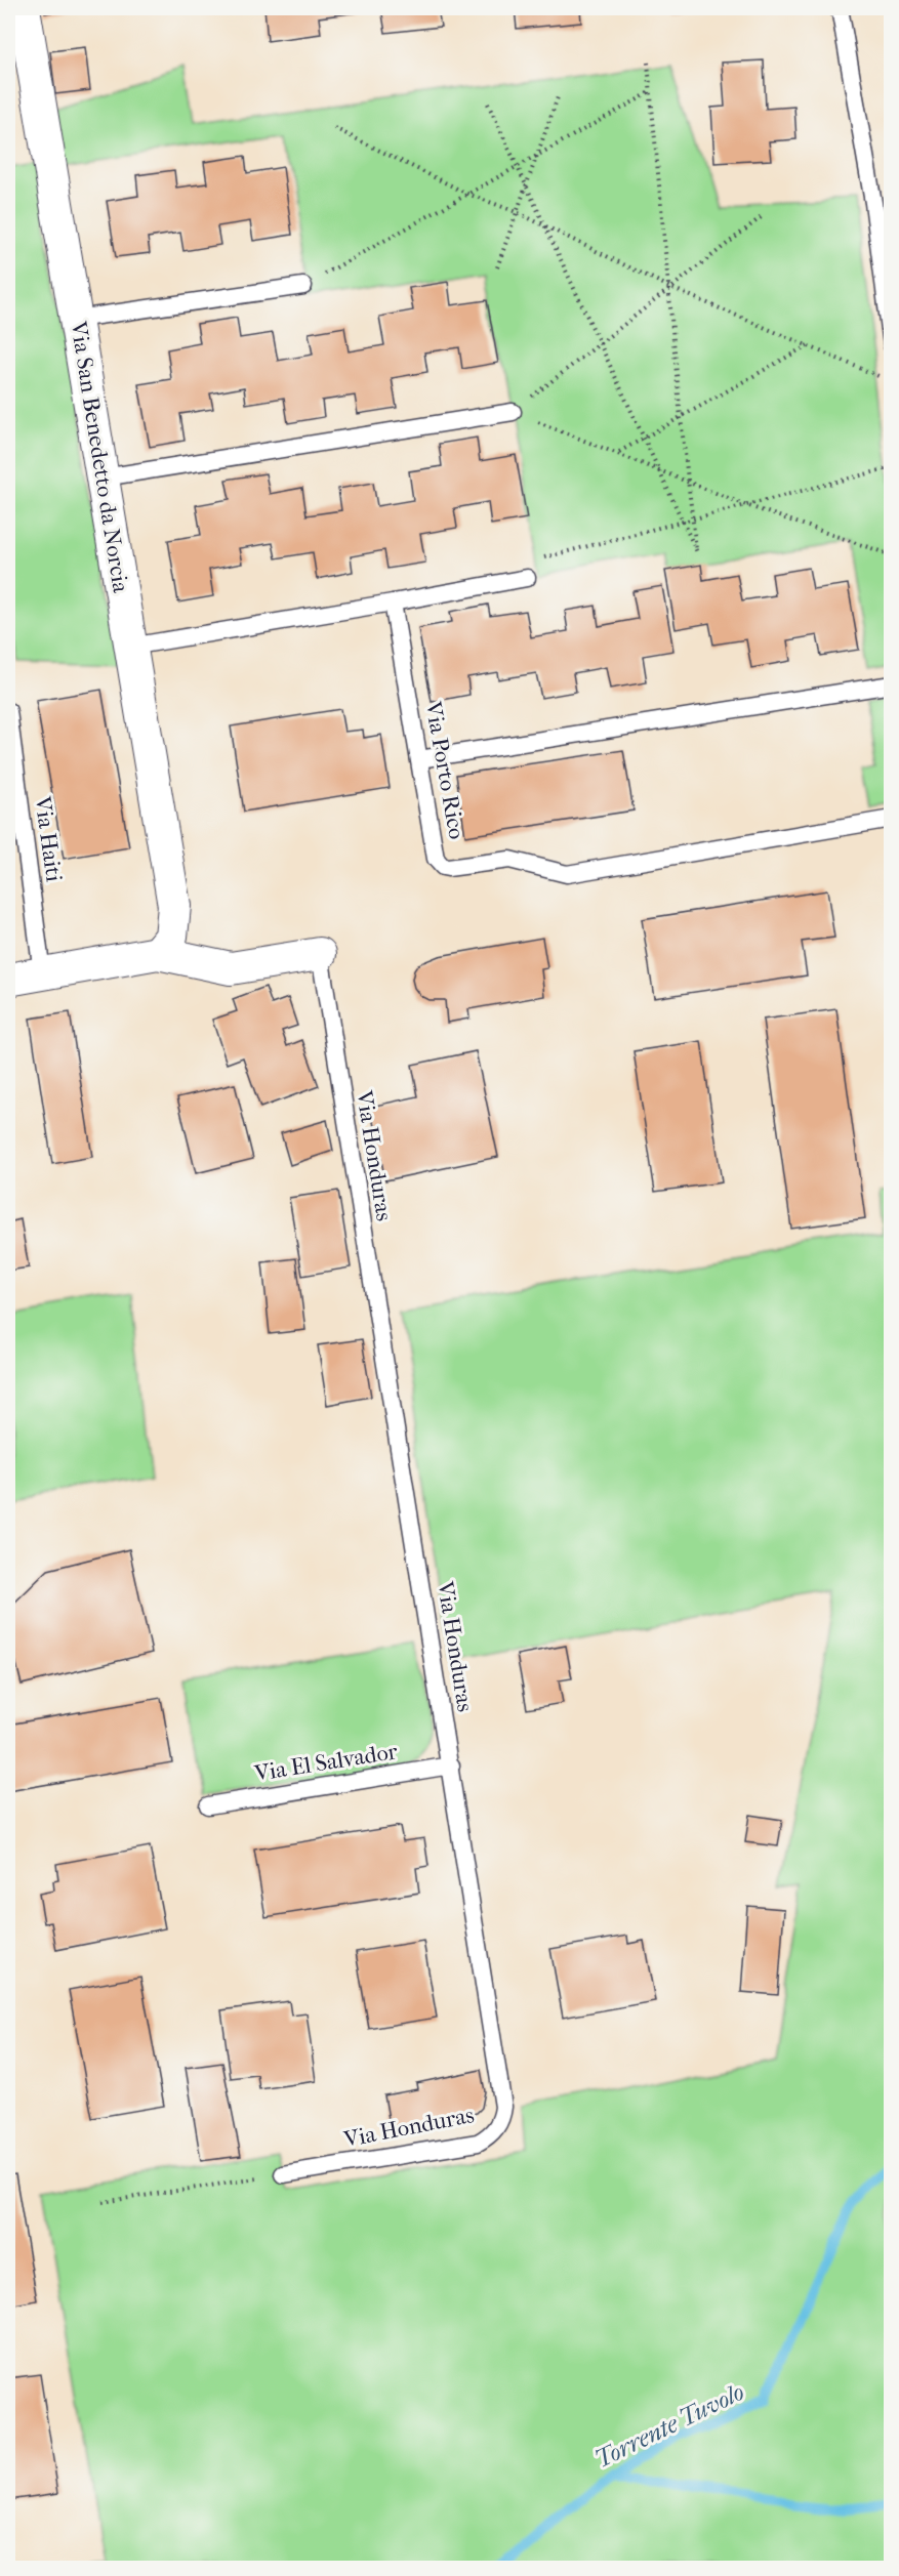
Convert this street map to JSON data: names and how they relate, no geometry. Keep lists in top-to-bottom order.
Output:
{
  "streets": {
    "street": ["Via San Benedetto da Norcia"],
    "lane": [
      "Via Porto Rico",
      "Via Haiti",
      "Via Honduras",
      "Via El Salvador"
    ]
  },
  "crossings": [
    ["Via Honduras", "Via El Salvador"]
  ],
  "water": ["Torrente Tuvolo"]
}
